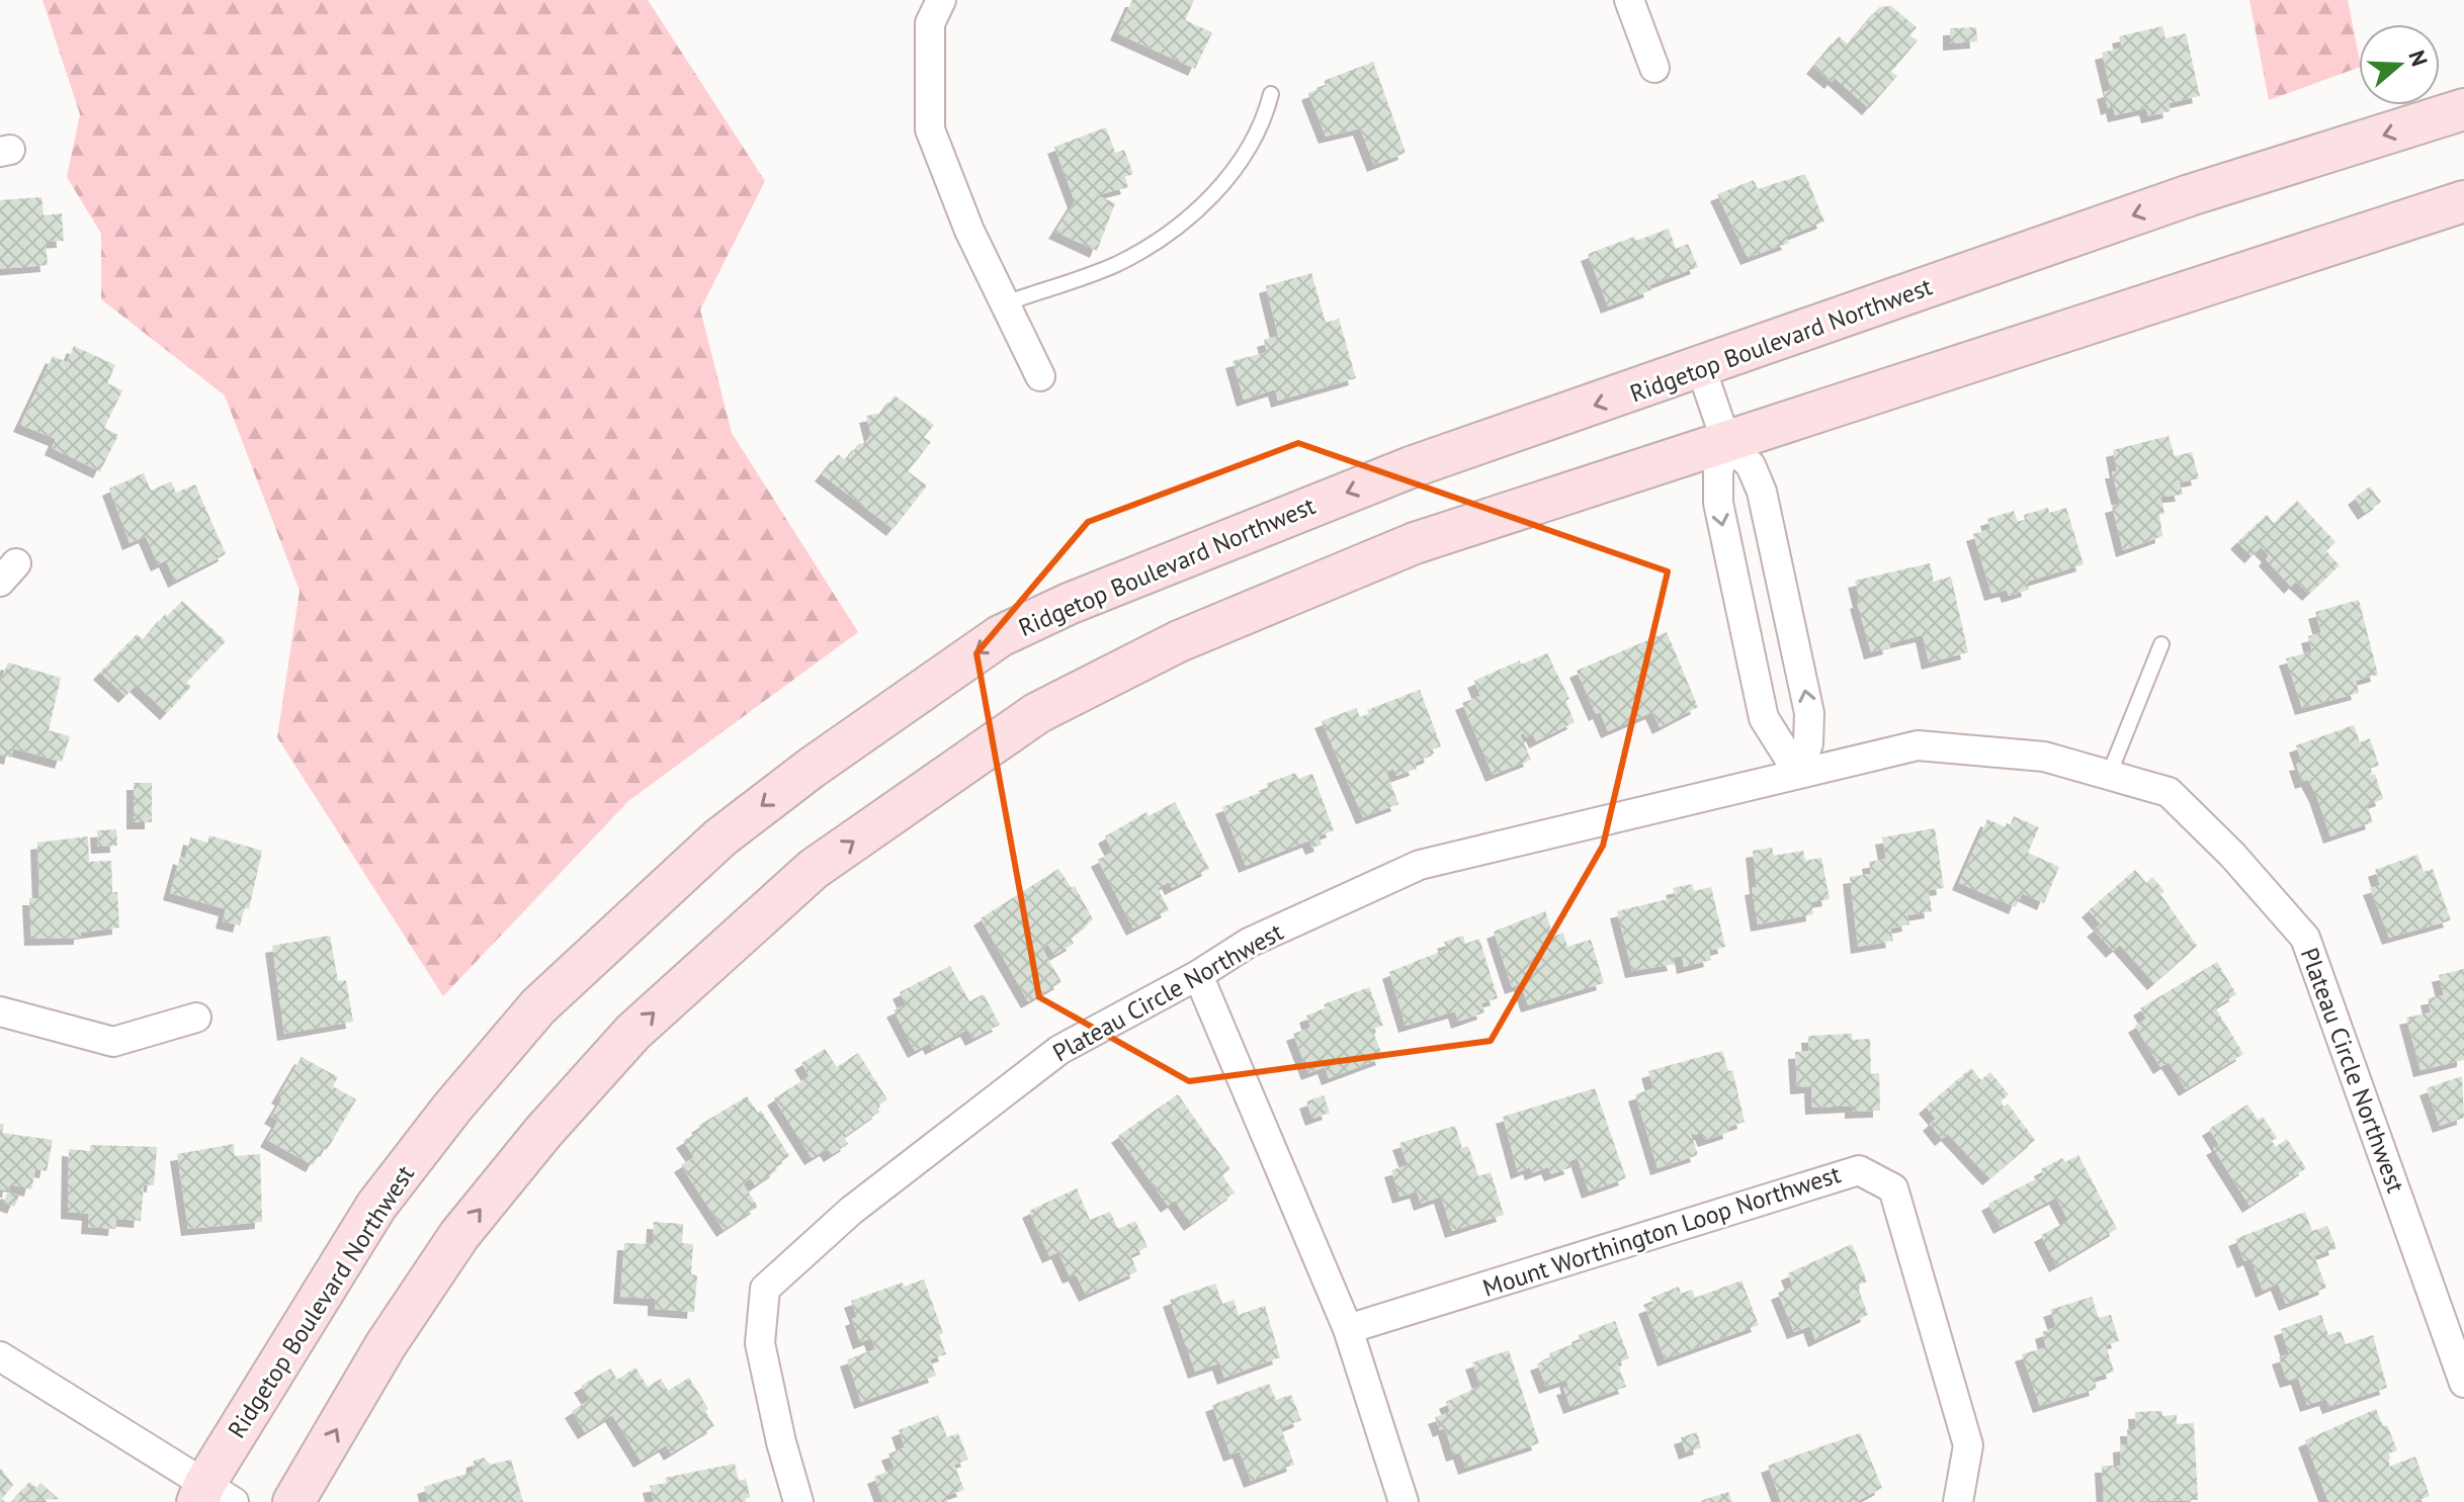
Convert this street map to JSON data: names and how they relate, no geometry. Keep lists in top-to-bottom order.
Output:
{
  "streets": {
    "main road": ["Ridgetop Boulevard Northwest"],
    "street": ["Plateau Circle Northwest", "Mount Worthington Loop Northwest"]
  },
  "north": "right"
}
